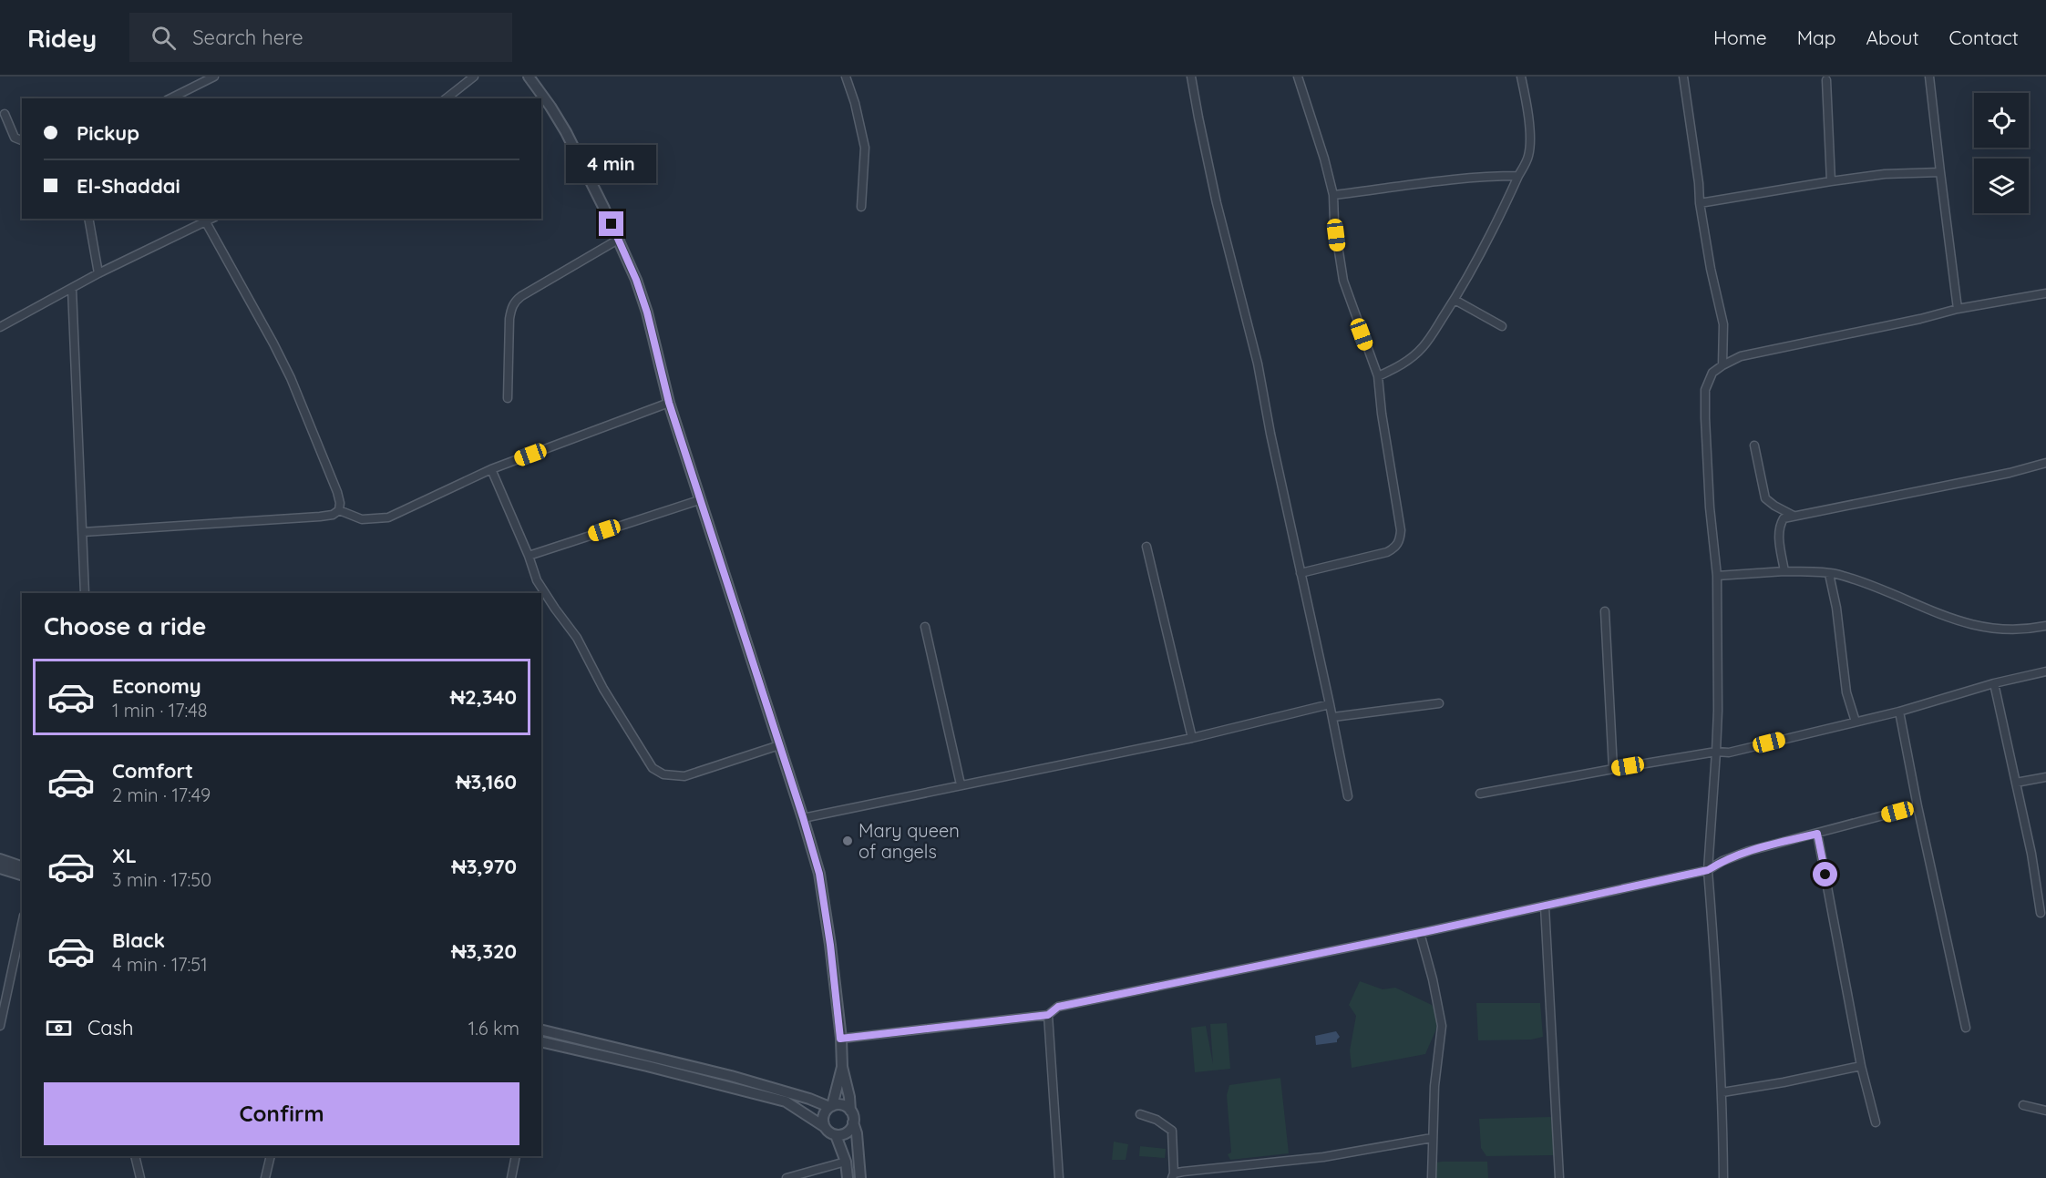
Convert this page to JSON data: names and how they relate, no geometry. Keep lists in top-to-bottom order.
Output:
{
  "places": ["Mary queen of angels"],
  "page": {
    "header": "Ridey",
    "search": "Search here",
    "nav": [
      "Home",
      "Map",
      "About",
      "Contact"
    ],
    "banner": ["Pickup", "El-Shaddai"],
    "bubble": "4 min",
    "heading": "Choose a ride",
    "list": [
      {
        "name": "Economy",
        "note": "1 min · 17:48",
        "value": "₦2,340"
      },
      {
        "name": "Comfort",
        "note": "2 min · 17:49",
        "value": "₦3,160"
      },
      {
        "name": "XL",
        "note": "3 min · 17:50",
        "value": "₦3,970"
      },
      {
        "name": "Black",
        "note": "4 min · 17:51",
        "value": "₦3,320"
      }
    ],
    "pay": ["Cash", "1.6 km"],
    "buttons": "Confirm"
  }
}
